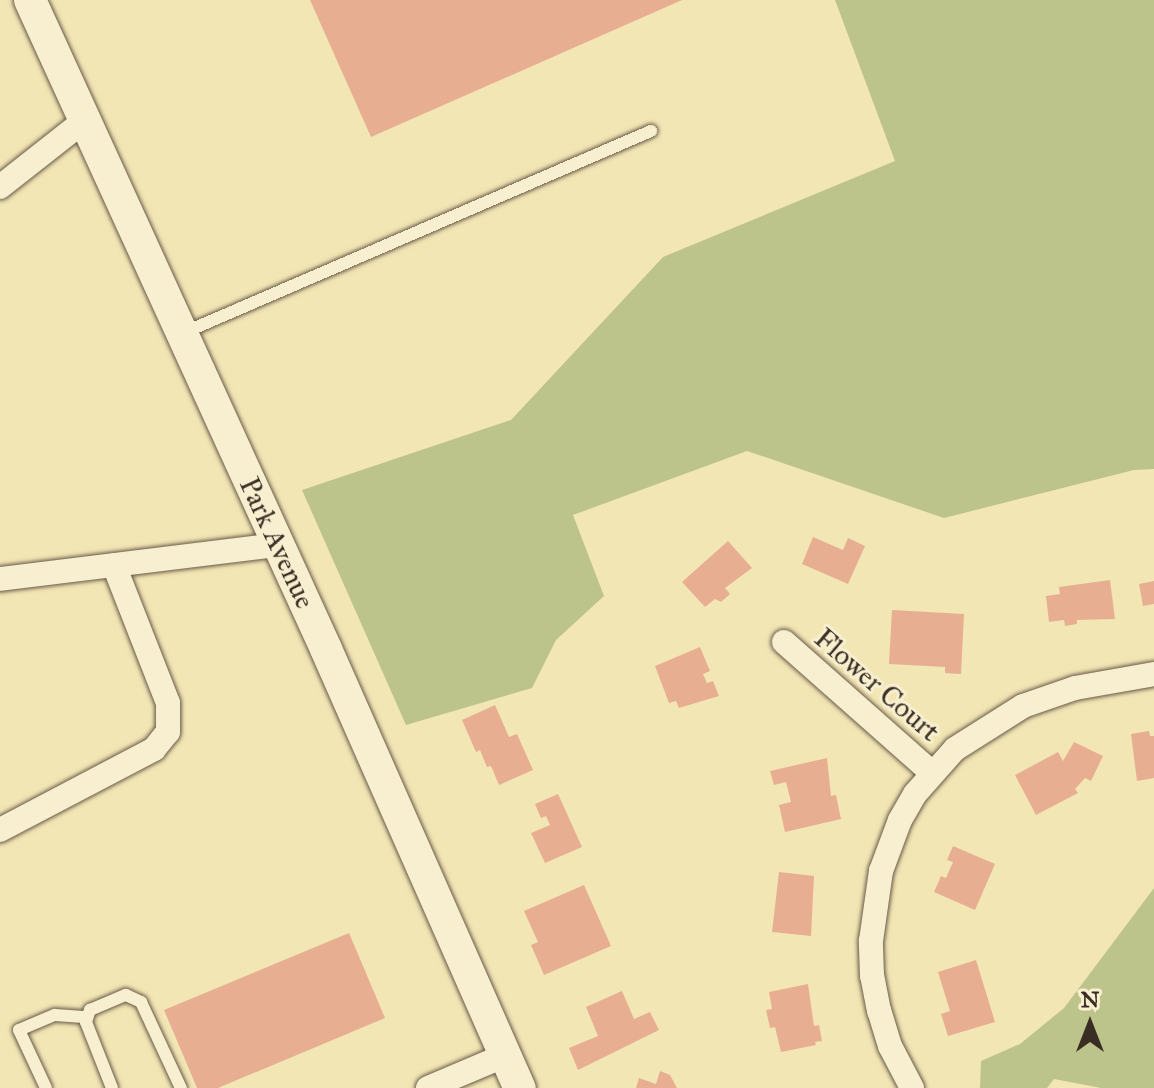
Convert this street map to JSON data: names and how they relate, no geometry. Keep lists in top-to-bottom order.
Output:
{
  "streets": {
    "street": ["Park Avenue", "Flower Court"]
  },
  "north": "top"
}
